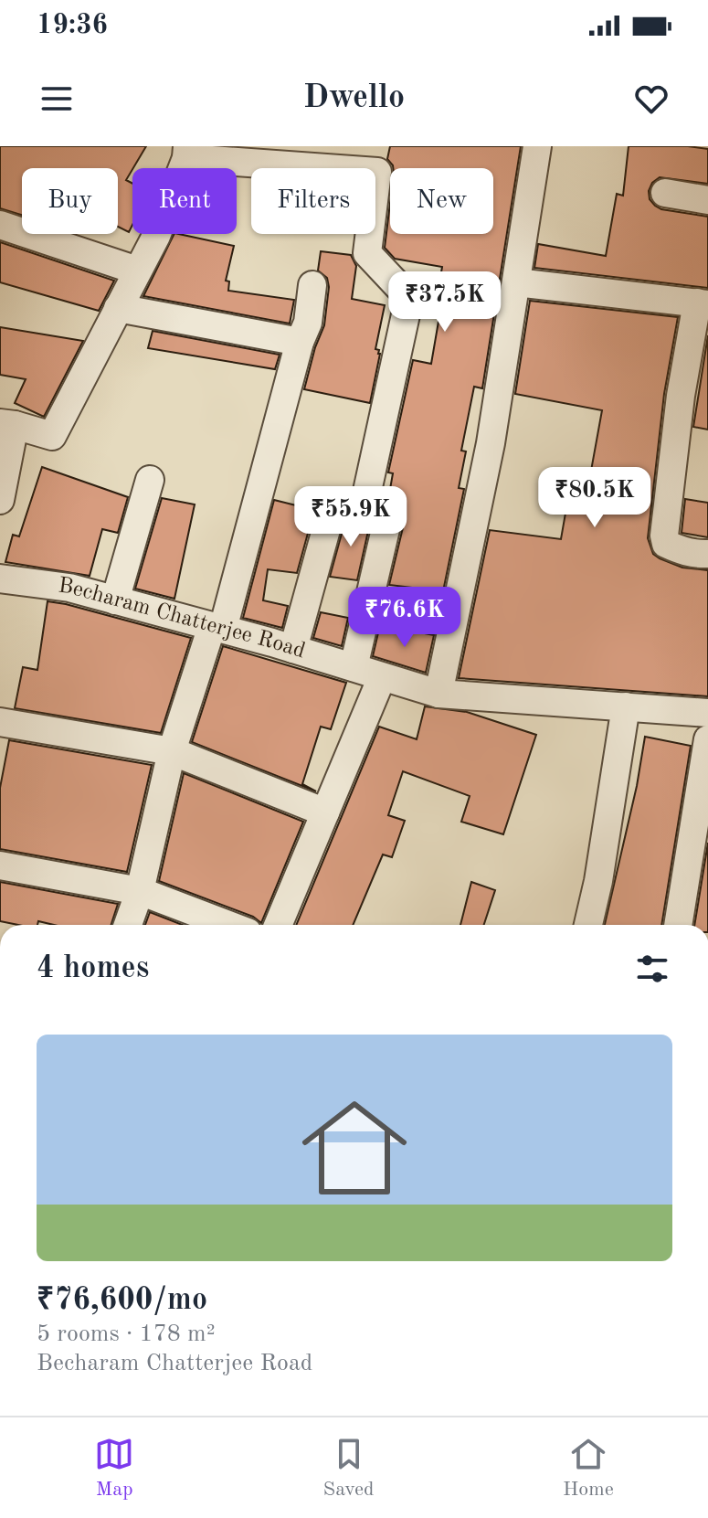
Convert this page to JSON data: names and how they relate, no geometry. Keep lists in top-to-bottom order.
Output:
{
  "streets": {
    "street": ["Becharam Chatterjee Road"]
  },
  "page": {
    "status": "19:36",
    "header": "Dwello",
    "chip": [
      "Buy",
      "Rent",
      "Filters",
      "New"
    ],
    "price": [
      "₹37.5K",
      "₹80.5K",
      "₹55.9K",
      "₹76.6K"
    ],
    "heading": "4 homes",
    "list": [
      {
        "name": "₹76,600/mo",
        "note": "5 rooms · 178 m² · Becharam Chatterjee Road"
      }
    ],
    "tabs": ["Map", "Saved", "Home"]
  }
}
